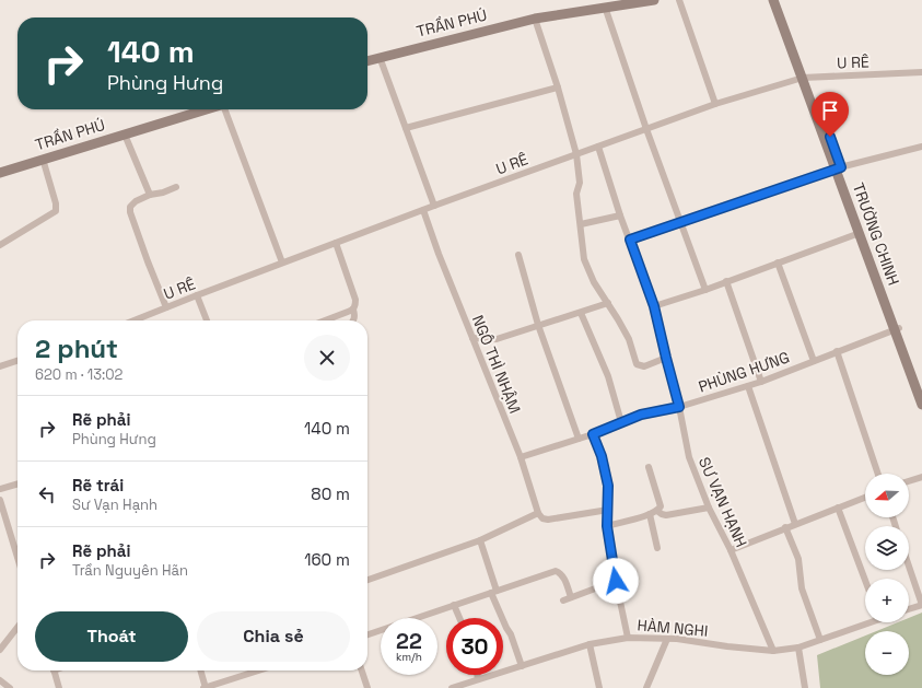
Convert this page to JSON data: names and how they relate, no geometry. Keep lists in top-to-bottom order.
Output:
{
  "streets": {
    "street": [
      "TRẦN PHÚ",
      "U RÊ",
      "TRƯỜNG CHINH",
      "NGÔ THÌ NHẬM",
      "PHÙNG HƯNG",
      "SƯ VẠN HẠNH",
      "HÀM NGHI"
    ]
  },
  "crossings": [
    ["U RÊ", "TRƯỜNG CHINH"],
    ["U RÊ", "NGÔ THÌ NHẬM"],
    ["U RÊ", "SƯ VẠN HẠNH"],
    ["TRƯỜNG CHINH", "PHÙNG HƯNG"],
    ["PHÙNG HƯNG", "SƯ VẠN HẠNH"],
    ["SƯ VẠN HẠNH", "HÀM NGHI"]
  ],
  "north": "left",
  "page": {
    "turn": ["140 m", "Phùng Hưng"],
    "heading": ["2 phút", "620 m · 13:02"],
    "list": [
      {
        "name": "Rẽ phải",
        "note": "Phùng Hưng",
        "value": "140 m"
      },
      {
        "name": "Rẽ trái",
        "note": "Sư Vạn Hạnh",
        "value": "80 m"
      },
      {
        "name": "Rẽ phải",
        "note": "Trần Nguyên Hãn",
        "value": "160 m"
      }
    ],
    "map_buttons": ["+", "−"],
    "buttons": ["Thoát", "Chia sẻ"],
    "speed": "22 km/h",
    "limit": "30"
  }
}
